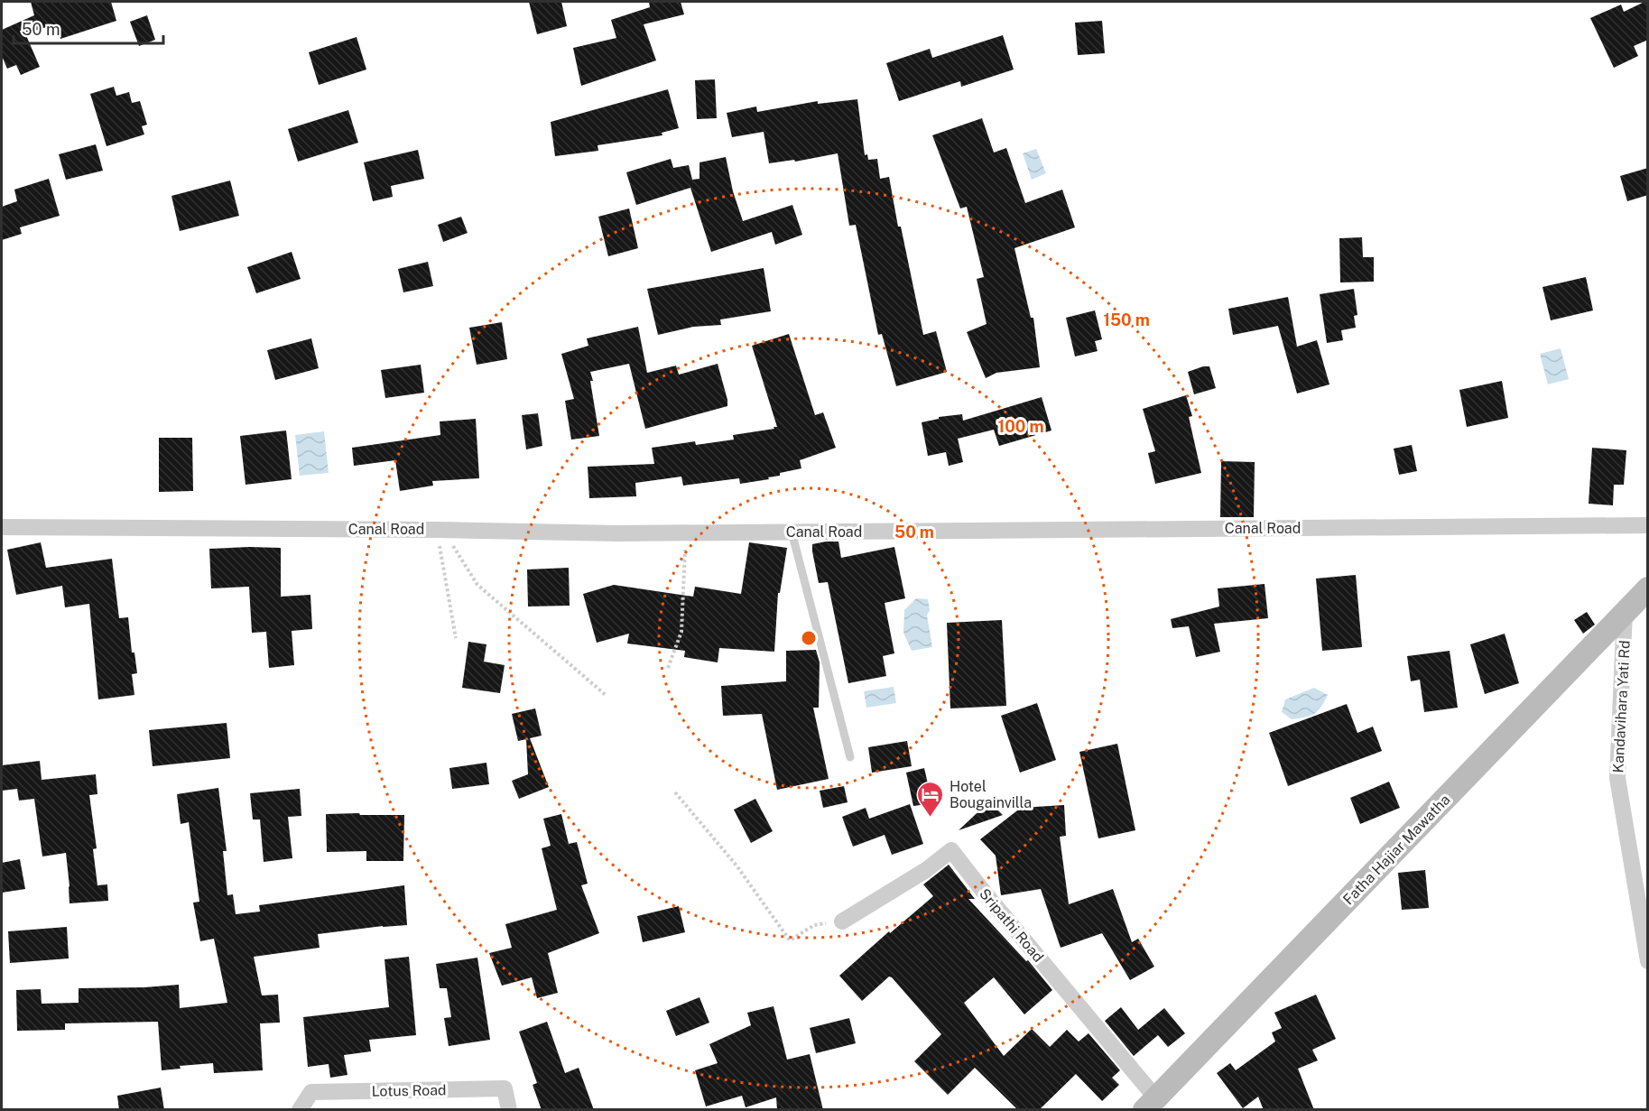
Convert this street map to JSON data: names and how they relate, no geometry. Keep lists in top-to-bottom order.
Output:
{
  "streets": {
    "street": [
      "Canal Road",
      "Kandavihara Yati Rd",
      "Fatha Hajiar Mawatha",
      "Sripathi Road",
      "Lotus Road"
    ]
  },
  "crossings": [
    ["Kandavihara Yati Rd", "Fatha Hajiar Mawatha"],
    ["Fatha Hajiar Mawatha", "Sripathi Road"]
  ],
  "places": {
    "hotel": ["Hotel Bougainvilla"]
  },
  "scale_bar": "50 m",
  "rings": ["150 m", "100 m", "50 m"]
}
